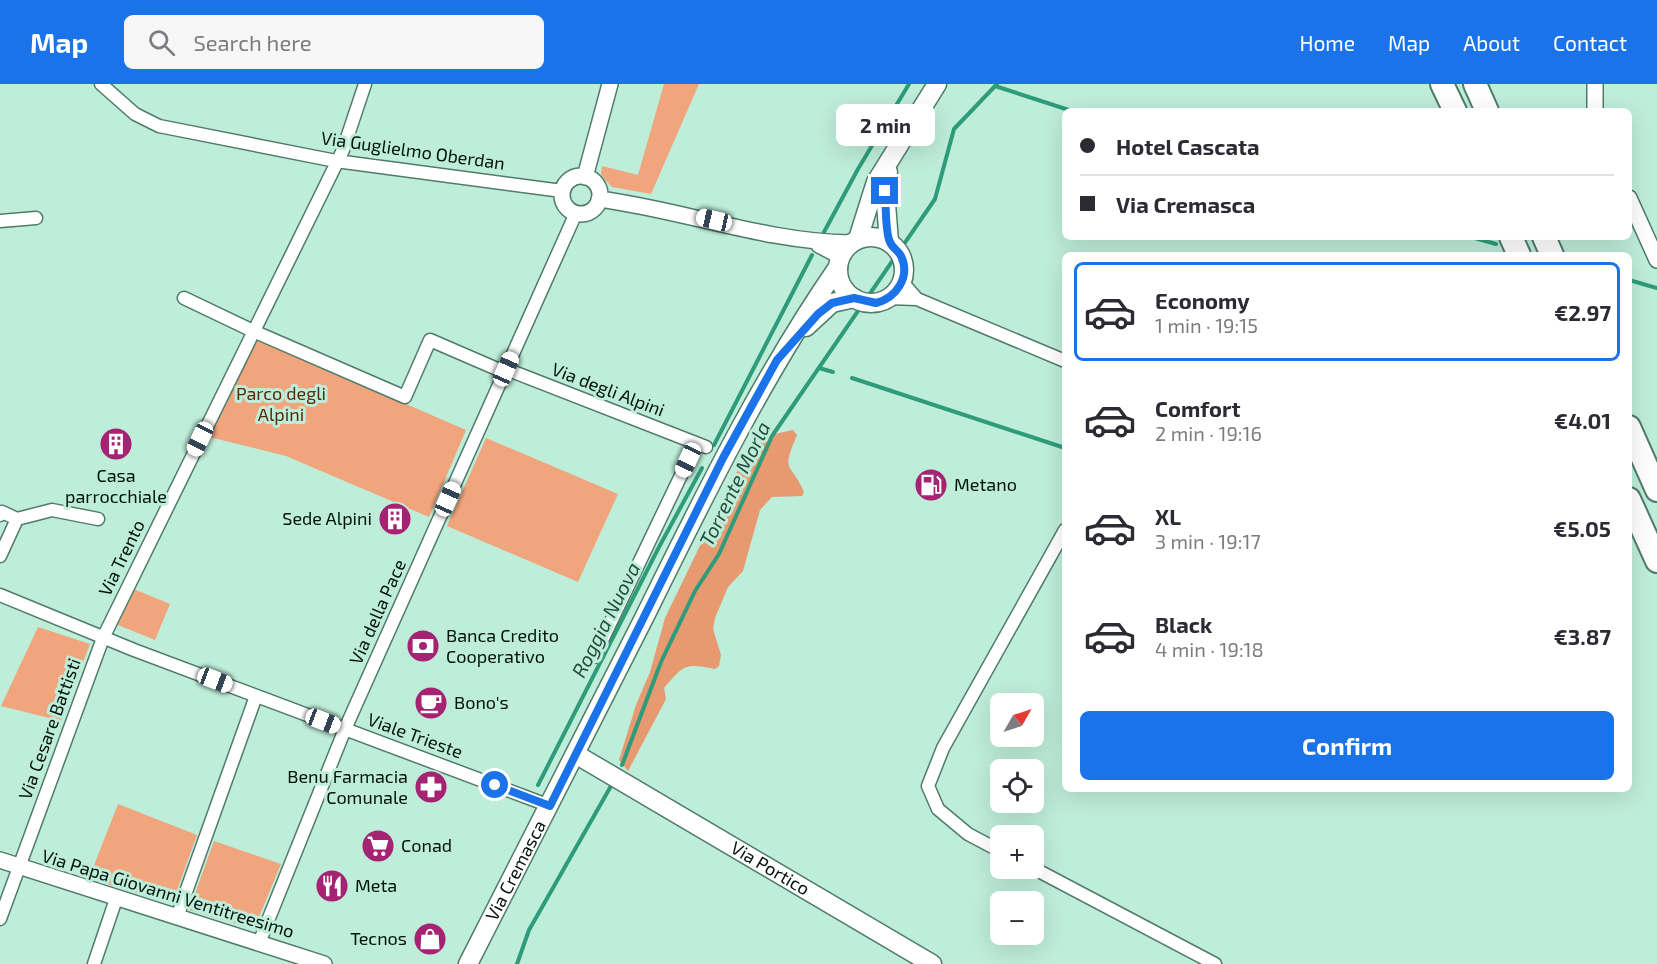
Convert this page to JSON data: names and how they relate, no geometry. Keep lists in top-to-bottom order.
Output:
{
  "streets": {
    "main road": ["Via Portico", "Via Cremasca"],
    "street": [
      "Via Guglielmo Oberdan",
      "Via degli Alpini",
      "Via Trento",
      "Via della Pace",
      "Via Cesare Battisti",
      "Viale Trieste",
      "Via Papa Giovanni Ventitreesimo"
    ]
  },
  "crossings": [
    ["Via Guglielmo Oberdan", "Via Trento"],
    ["Via Guglielmo Oberdan", "Via della Pace"],
    ["Via degli Alpini", "Via della Pace"],
    ["Via Trento", "Via Cesare Battisti"],
    ["Via Trento", "Viale Trieste"],
    ["Via della Pace", "Viale Trieste"],
    ["Via della Pace", "Via Papa Giovanni Ventitreesimo"],
    ["Via Cesare Battisti", "Viale Trieste"],
    ["Via Cesare Battisti", "Via Papa Giovanni Ventitreesimo"],
    ["Viale Trieste", "Via Cremasca"],
    ["Via Portico", "Via Cremasca"]
  ],
  "water": ["Torrente Morla", "Roggia Nuova"],
  "parks": ["Parco degli Alpini"],
  "places": {
    "building": ["Casa parrocchiale", "Sede Alpini"],
    "fuel station": ["Metano"],
    "bank": ["Banca Credito Cooperativo"],
    "cafe": ["Bono's"],
    "pharmacy": ["Benu Farmacia Comunale"],
    "supermarket": ["Conad"],
    "restaurant": ["Meta"],
    "shop": ["Tecnos"]
  },
  "north": "top right",
  "page": {
    "header": "Map",
    "search": "Search here",
    "nav": [
      "Home",
      "Map",
      "About",
      "Contact"
    ],
    "bubble": "2 min",
    "banner": ["Hotel Cascata", "Via Cremasca"],
    "list": [
      {
        "name": "Economy",
        "note": "1 min · 19:15",
        "value": "€2.97"
      },
      {
        "name": "Comfort",
        "note": "2 min · 19:16",
        "value": "€4.01"
      },
      {
        "name": "XL",
        "note": "3 min · 19:17",
        "value": "€5.05"
      },
      {
        "name": "Black",
        "note": "4 min · 19:18",
        "value": "€3.87"
      }
    ],
    "map_buttons": ["+", "−"],
    "buttons": "Confirm"
  }
}
